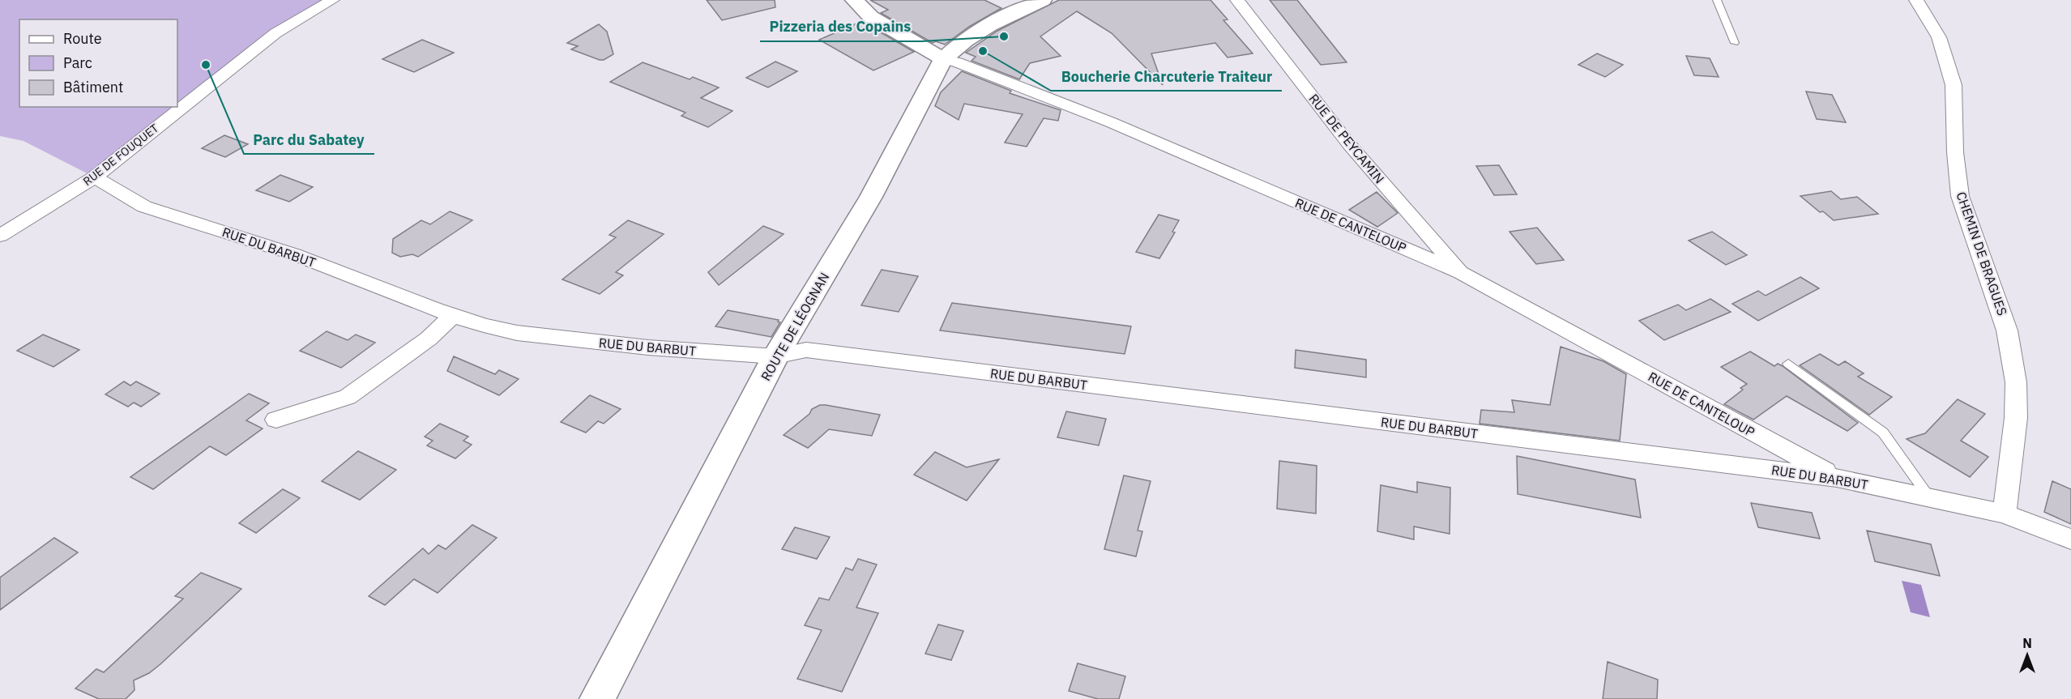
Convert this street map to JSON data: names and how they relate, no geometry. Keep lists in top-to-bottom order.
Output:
{
  "streets": {
    "street": [
      "RUE DE PEYCAMIN",
      "RUE DE FOUQUET",
      "RUE DE CANTELOUP",
      "RUE DU BARBUT",
      "CHEMIN DE BRAGUES",
      "ROUTE DE LÉOGNAN"
    ]
  },
  "crossings": [
    ["RUE DE PEYCAMIN", "RUE DE CANTELOUP"],
    ["RUE DE FOUQUET", "RUE DU BARBUT"],
    ["RUE DE CANTELOUP", "RUE DU BARBUT"],
    ["RUE DE CANTELOUP", "ROUTE DE LÉOGNAN"],
    ["RUE DU BARBUT", "CHEMIN DE BRAGUES"],
    ["RUE DU BARBUT", "ROUTE DE LÉOGNAN"]
  ],
  "places": ["Pizzeria des Copains", "Boucherie Charcuterie Traiteur", "Parc du Sabatey"],
  "legend": ["Route", "Parc", "Bâtiment"],
  "north": "top"
}
